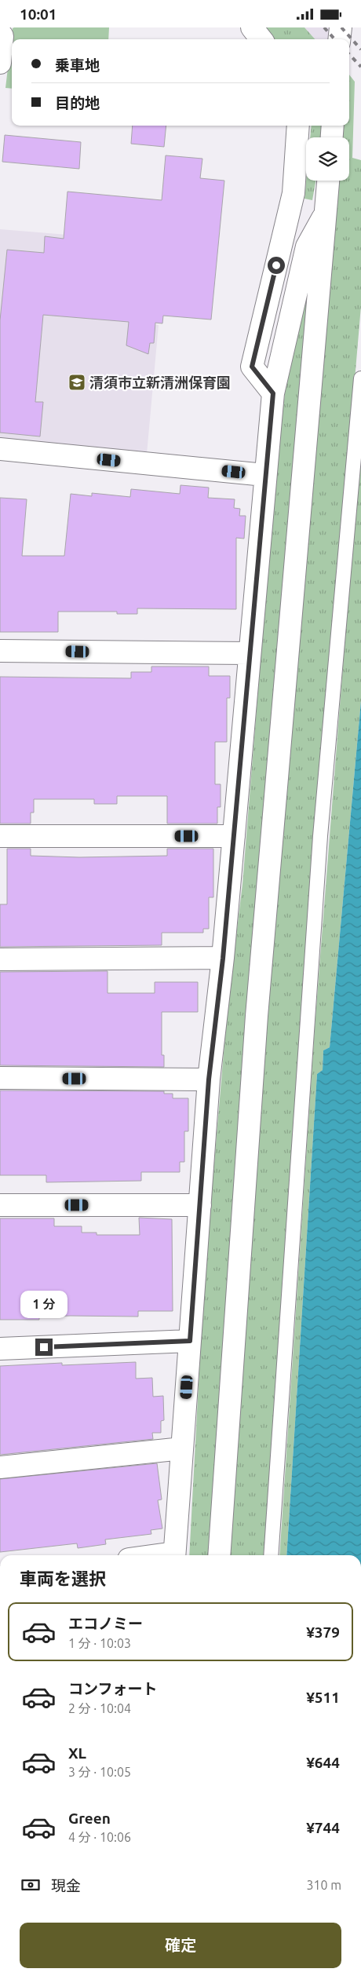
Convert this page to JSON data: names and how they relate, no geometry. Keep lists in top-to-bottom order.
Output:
{
  "places": {
    "school or university": ["清須市立新清洲保育園"]
  },
  "page": {
    "status": "10:01",
    "banner": ["乗車地", "目的地"],
    "bubble": "1 分",
    "heading": "車両を選択",
    "list": [
      {
        "name": "エコノミー",
        "note": "1 分 · 10:03",
        "value": "¥379"
      },
      {
        "name": "コンフォート",
        "note": "2 分 · 10:04",
        "value": "¥511"
      },
      {
        "name": "XL",
        "note": "3 分 · 10:05",
        "value": "¥644"
      },
      {
        "name": "Green",
        "note": "4 分 · 10:06",
        "value": "¥744"
      }
    ],
    "pay": ["現金", "310 m"],
    "buttons": "確定"
  }
}
